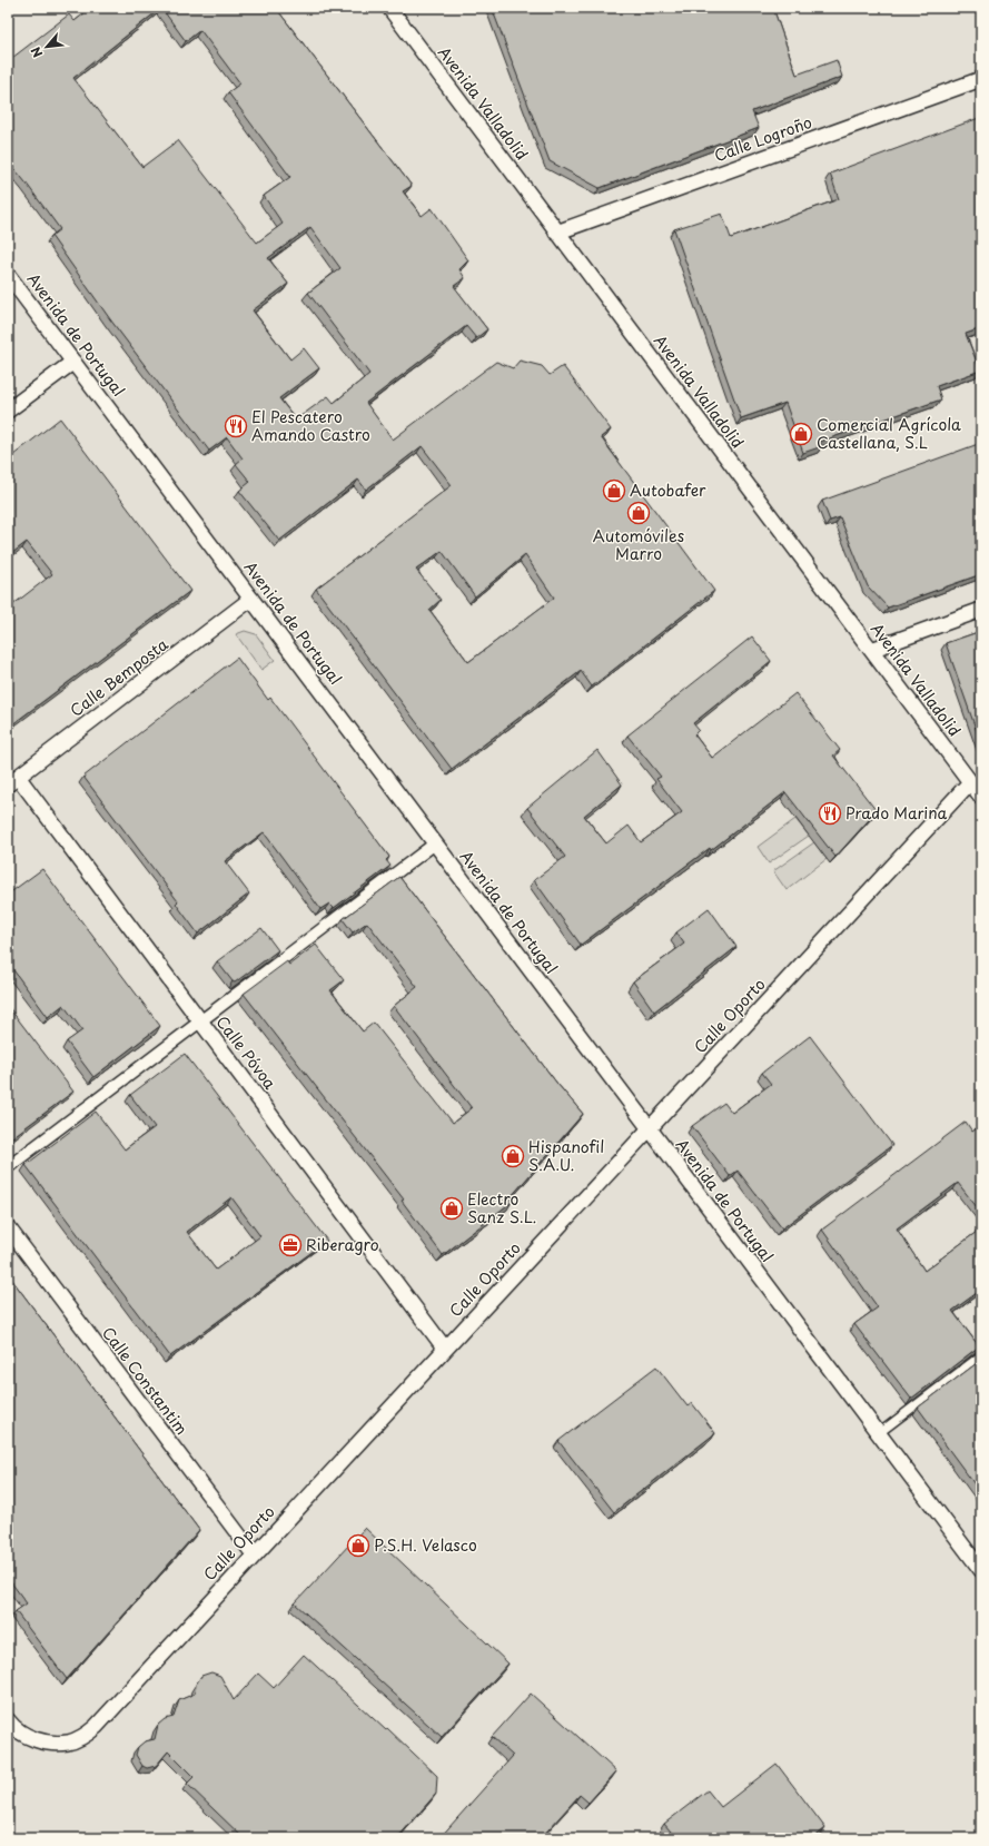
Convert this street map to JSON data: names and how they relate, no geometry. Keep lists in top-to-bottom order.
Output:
{
  "streets": {
    "street": [
      "Avenida Valladolid",
      "Calle Logroño",
      "Avenida de Portugal",
      "Calle Bemposta",
      "Calle Oporto",
      "Calle Póvoa",
      "Calle Constantim"
    ]
  },
  "crossings": [
    ["Avenida Valladolid", "Calle Logroño"],
    ["Avenida Valladolid", "Calle Oporto"],
    ["Avenida de Portugal", "Calle Bemposta"],
    ["Avenida de Portugal", "Calle Oporto"],
    ["Calle Bemposta", "Calle Póvoa"],
    ["Calle Oporto", "Calle Póvoa"],
    ["Calle Oporto", "Calle Constantim"]
  ],
  "places": {
    "restaurant": ["El Pescatero Amando Castro", "Prado Marina"],
    "shop": [
      "Comercial Agrícola Castellana, S.L",
      "Autobafer",
      "Automóviles Marro",
      "Hispanofil S.A.U.",
      "Electro Sanz S.L.",
      "P.S.H. Velasco"
    ],
    "office": ["Riberagro"]
  },
  "north": "bottom left"
}
